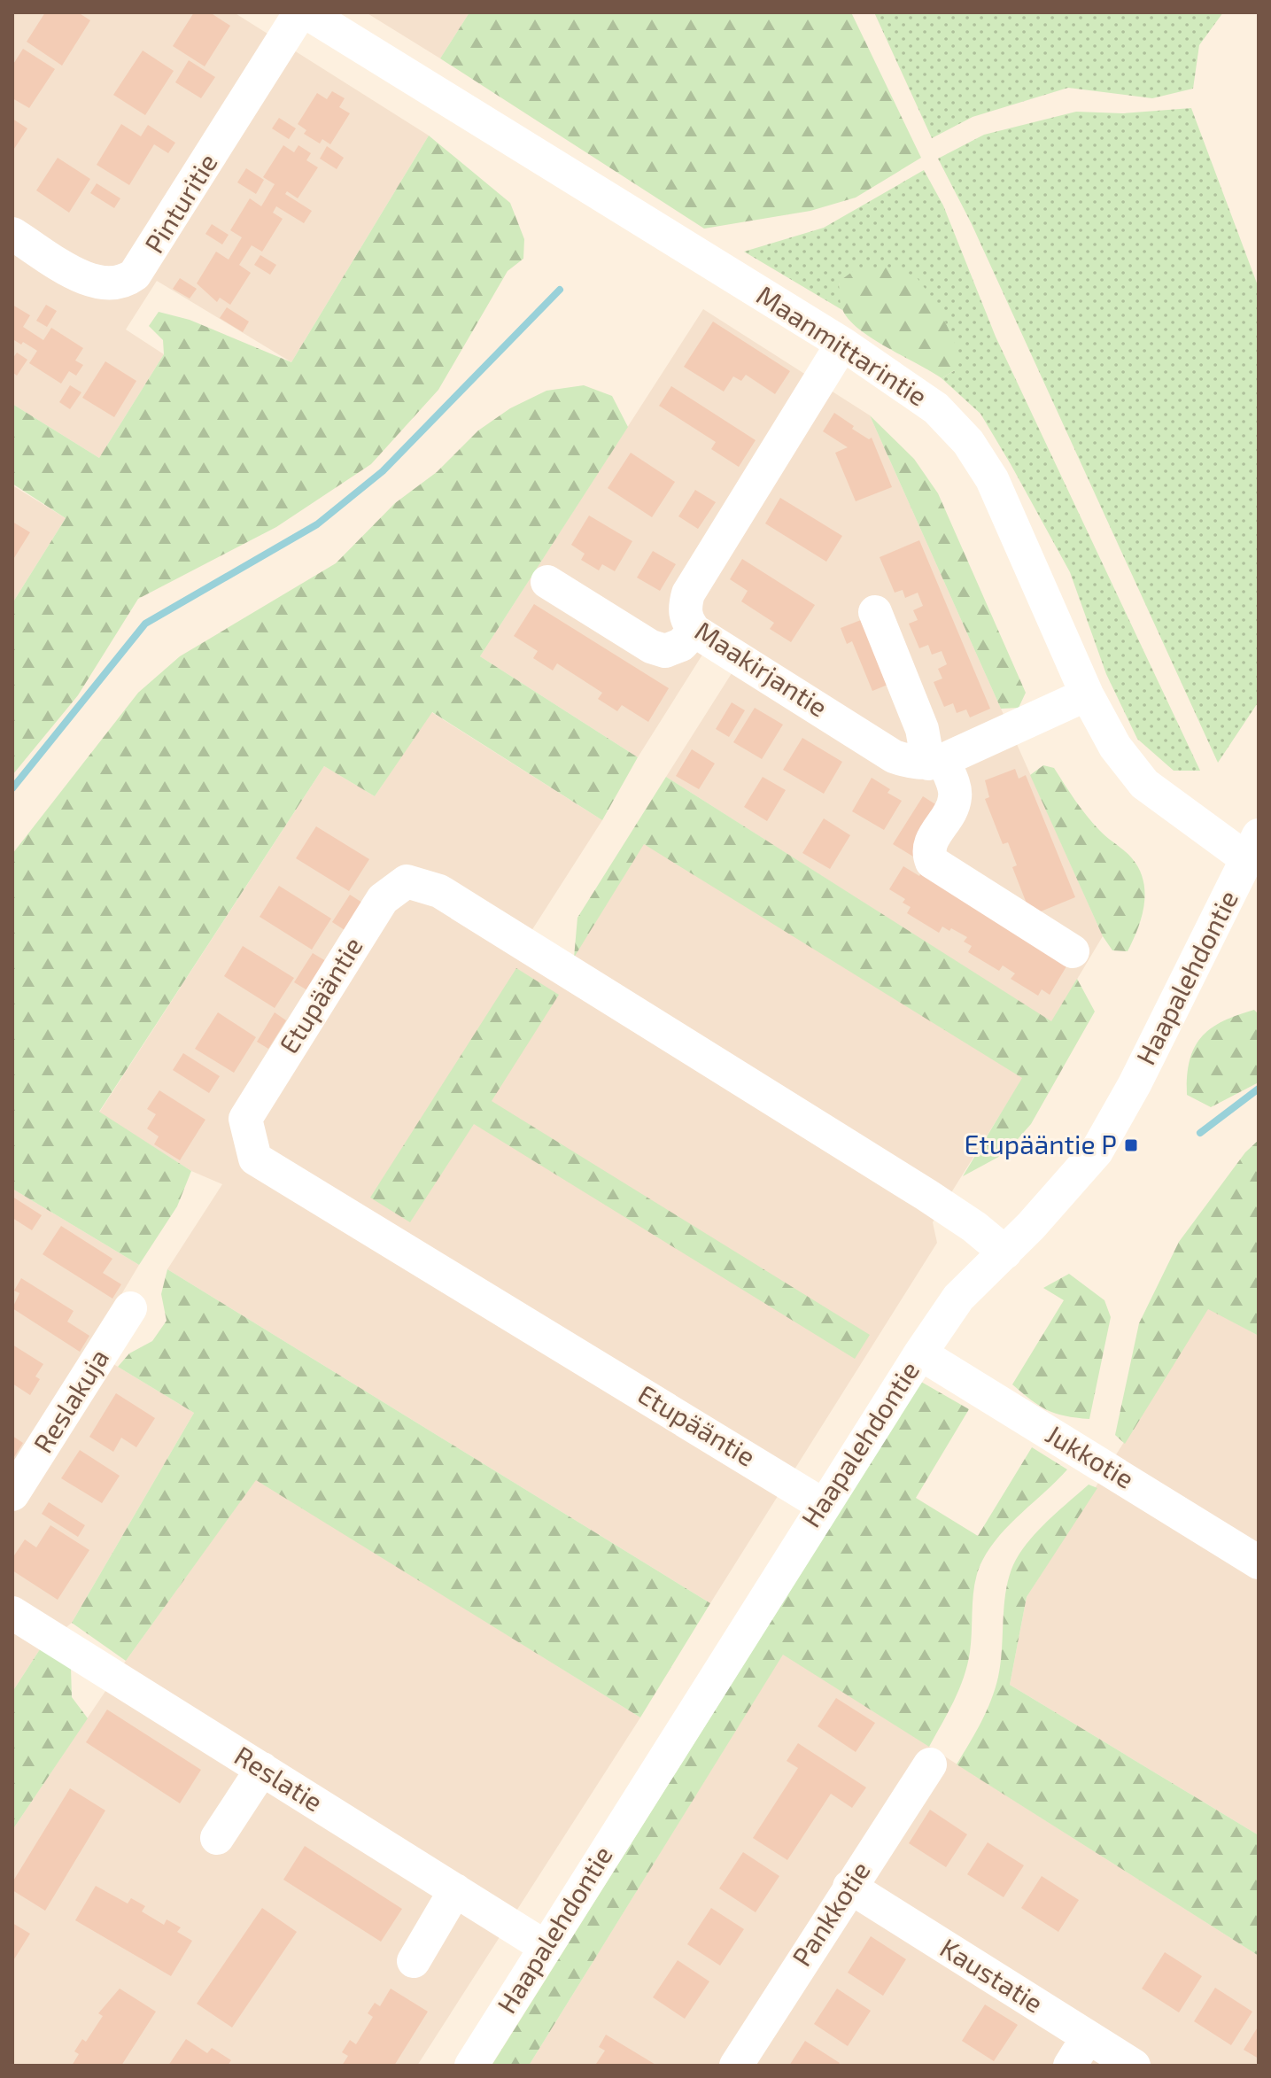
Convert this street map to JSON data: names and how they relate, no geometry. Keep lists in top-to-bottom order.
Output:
{
  "streets": {
    "street": [
      "Pinturitie",
      "Maanmittarintie",
      "Maakirjantie",
      "Haapalehdontie",
      "Etupääntie",
      "Reslakuja",
      "Jukkotie",
      "Reslatie",
      "Pankkotie",
      "Kaustatie"
    ]
  },
  "crossings": [
    ["Maanmittarintie", "Maakirjantie"],
    ["Maanmittarintie", "Haapalehdontie"],
    ["Haapalehdontie", "Etupääntie"],
    ["Haapalehdontie", "Jukkotie"],
    ["Haapalehdontie", "Reslatie"],
    ["Pankkotie", "Kaustatie"]
  ],
  "places": {
    "transit": ["Etupääntie P"]
  }
}
